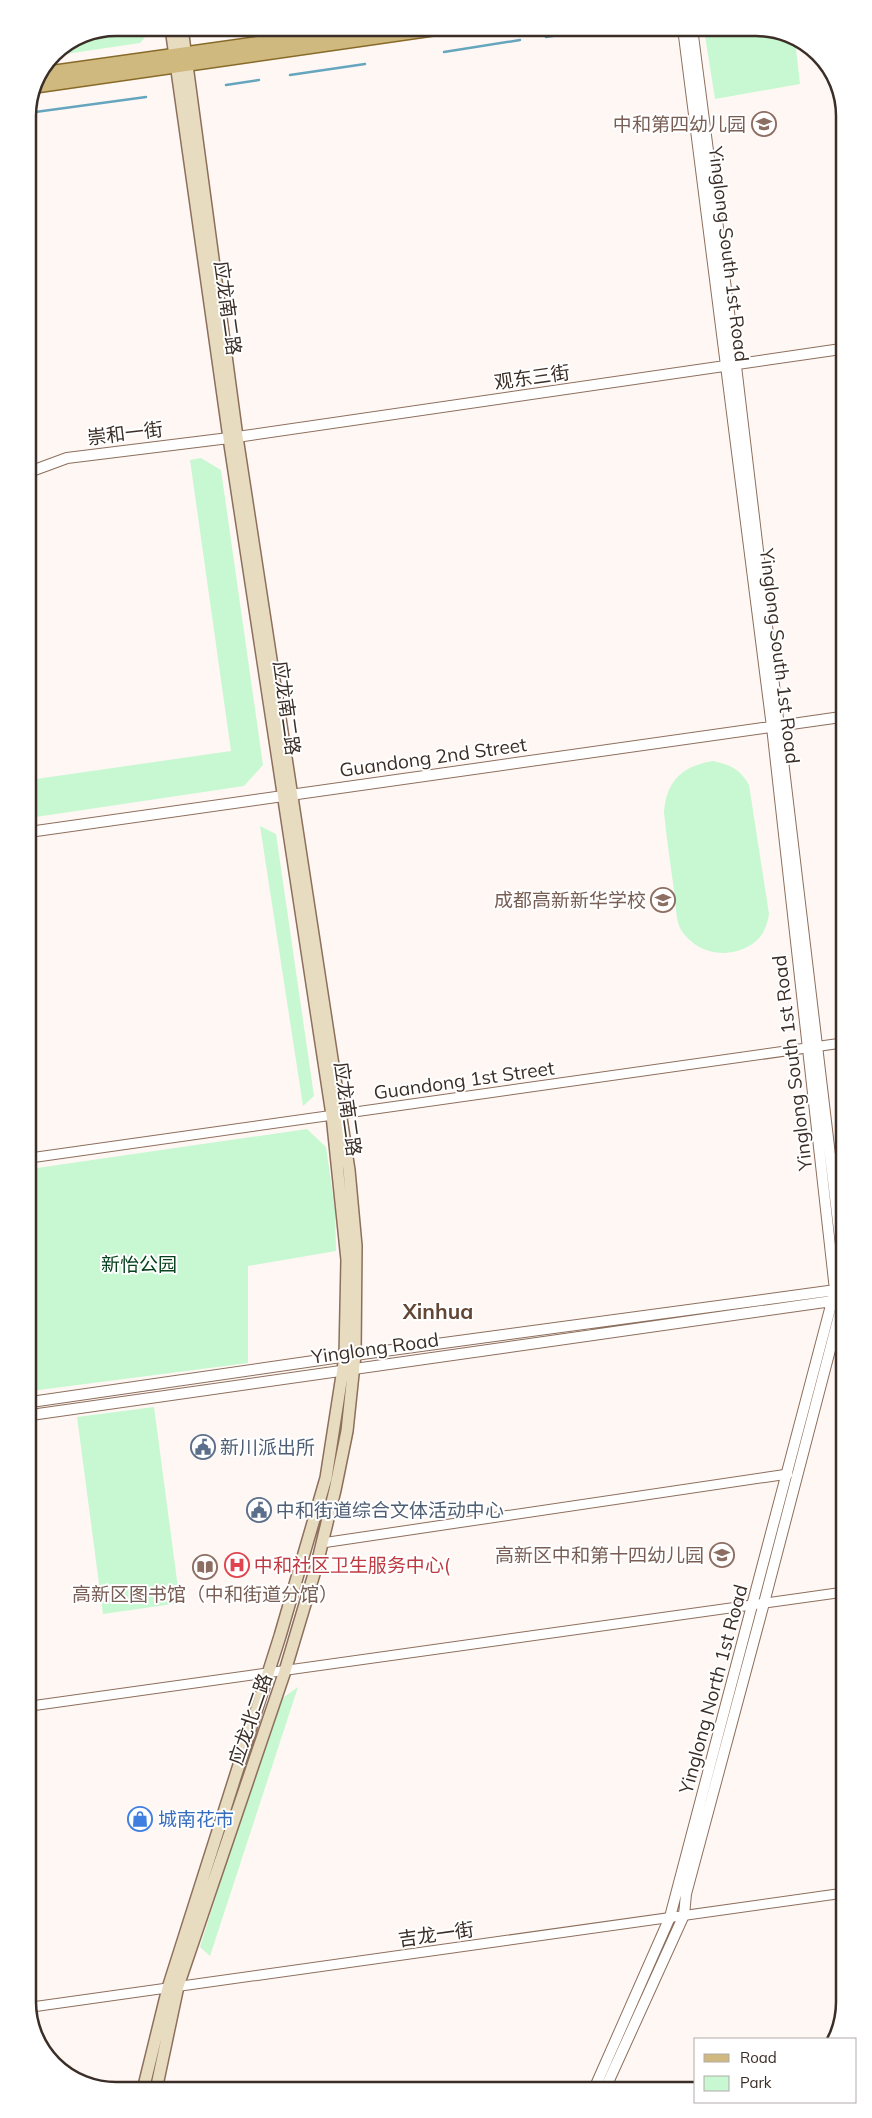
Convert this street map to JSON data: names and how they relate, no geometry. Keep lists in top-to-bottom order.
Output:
{
  "streets": {
    "main road": ["应龙南二路", "应龙北二路"],
    "street": [
      "Yinglong South 1st Road",
      "观东三街",
      "崇和一街",
      "Guandong 2nd Street",
      "Guandong 1st Street",
      "Yinglong Road",
      "Yinglong North 1st Road",
      "吉龙一街"
    ]
  },
  "crossings": [
    ["Yinglong South 1st Road", "观东三街"],
    ["Yinglong South 1st Road", "Guandong 2nd Street"],
    ["Yinglong South 1st Road", "Guandong 1st Street"],
    ["应龙南二路", "观东三街"],
    ["应龙南二路", "崇和一街"],
    ["应龙南二路", "Guandong 2nd Street"],
    ["应龙南二路", "Guandong 1st Street"],
    ["应龙南二路", "Yinglong Road"],
    ["应龙南二路", "应龙北二路"],
    ["观东三街", "崇和一街"],
    ["Yinglong Road", "应龙北二路"],
    ["Yinglong North 1st Road", "吉龙一街"],
    ["应龙北二路", "吉龙一街"]
  ],
  "districts": ["Xinhua"],
  "parks": ["新怡公园"],
  "places": {
    "school or university": ["中和第四幼儿园", "成都高新新华学校", "高新区中和第十四幼儿园"],
    "public building": ["新川派出所", "中和街道综合文体活动中心"],
    "hospital": ["中和社区卫生服务中心("],
    "library": ["高新区图书馆（中和街道分馆）"],
    "shop": ["城南花市"]
  },
  "legend": ["Road", "Park"]
}
